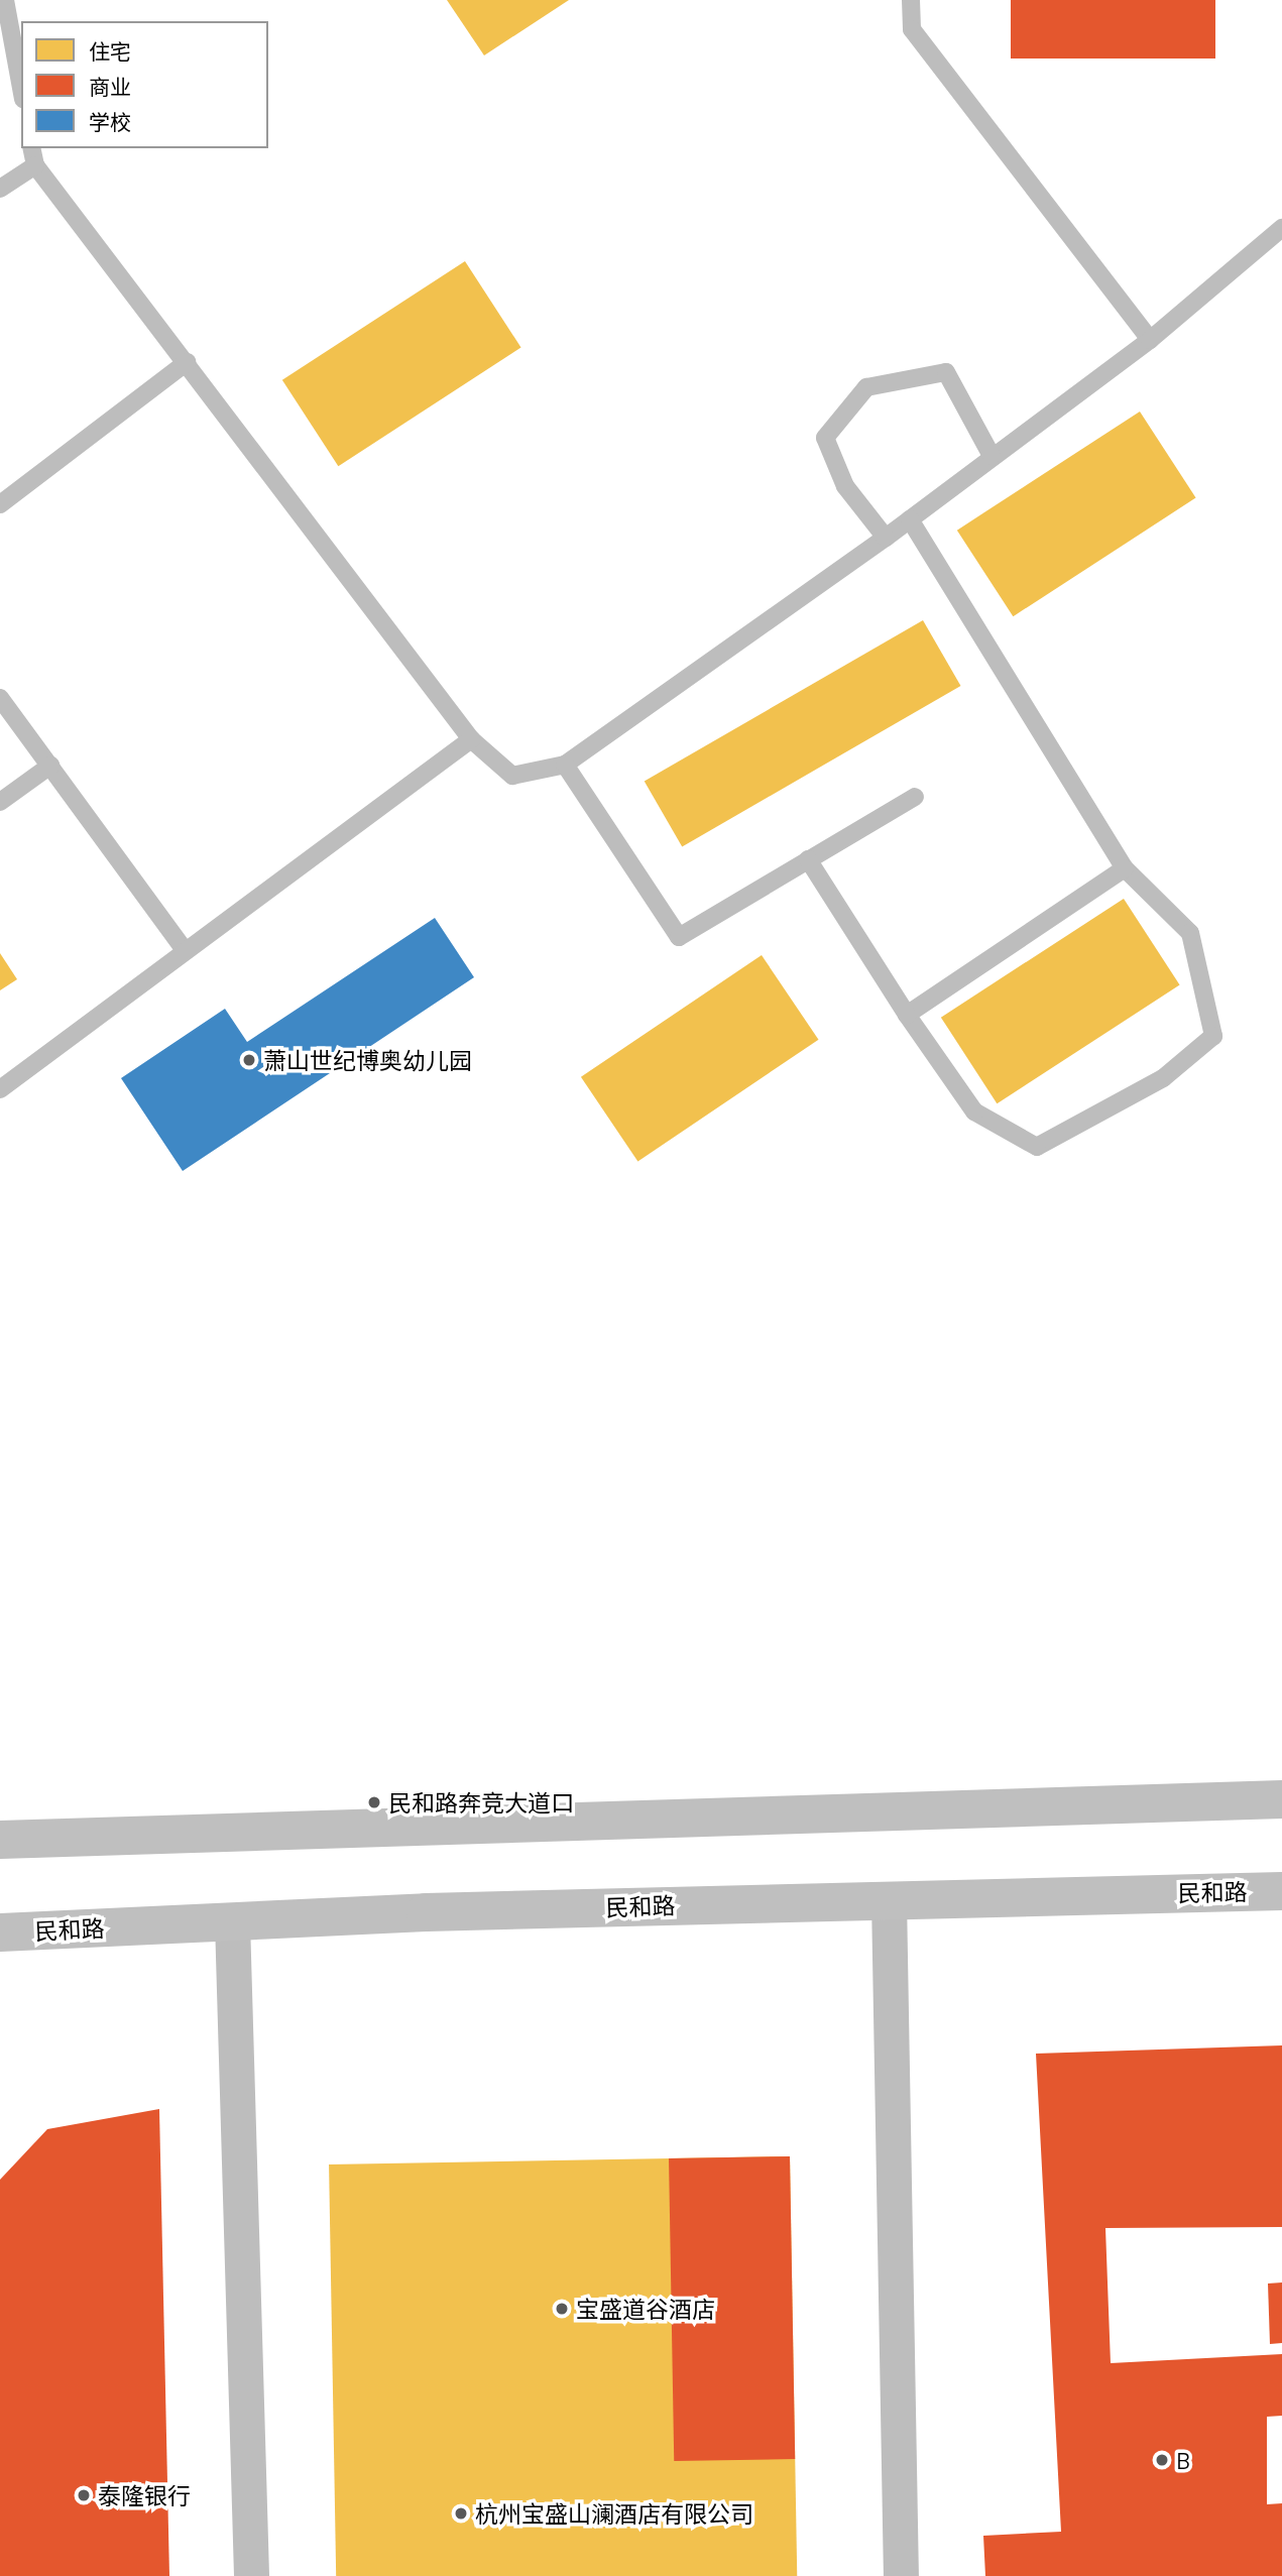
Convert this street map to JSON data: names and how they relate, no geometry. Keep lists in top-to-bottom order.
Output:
{
  "streets": {
    "main road": ["民和路"]
  },
  "places": [
    "萧山世纪博奥幼儿园",
    "民和路奔竞大道口",
    "宝盛道谷酒店",
    "B",
    "泰隆银行",
    "杭州宝盛山澜酒店有限公司"
  ],
  "legend": ["住宅", "商业", "学校"]
}
